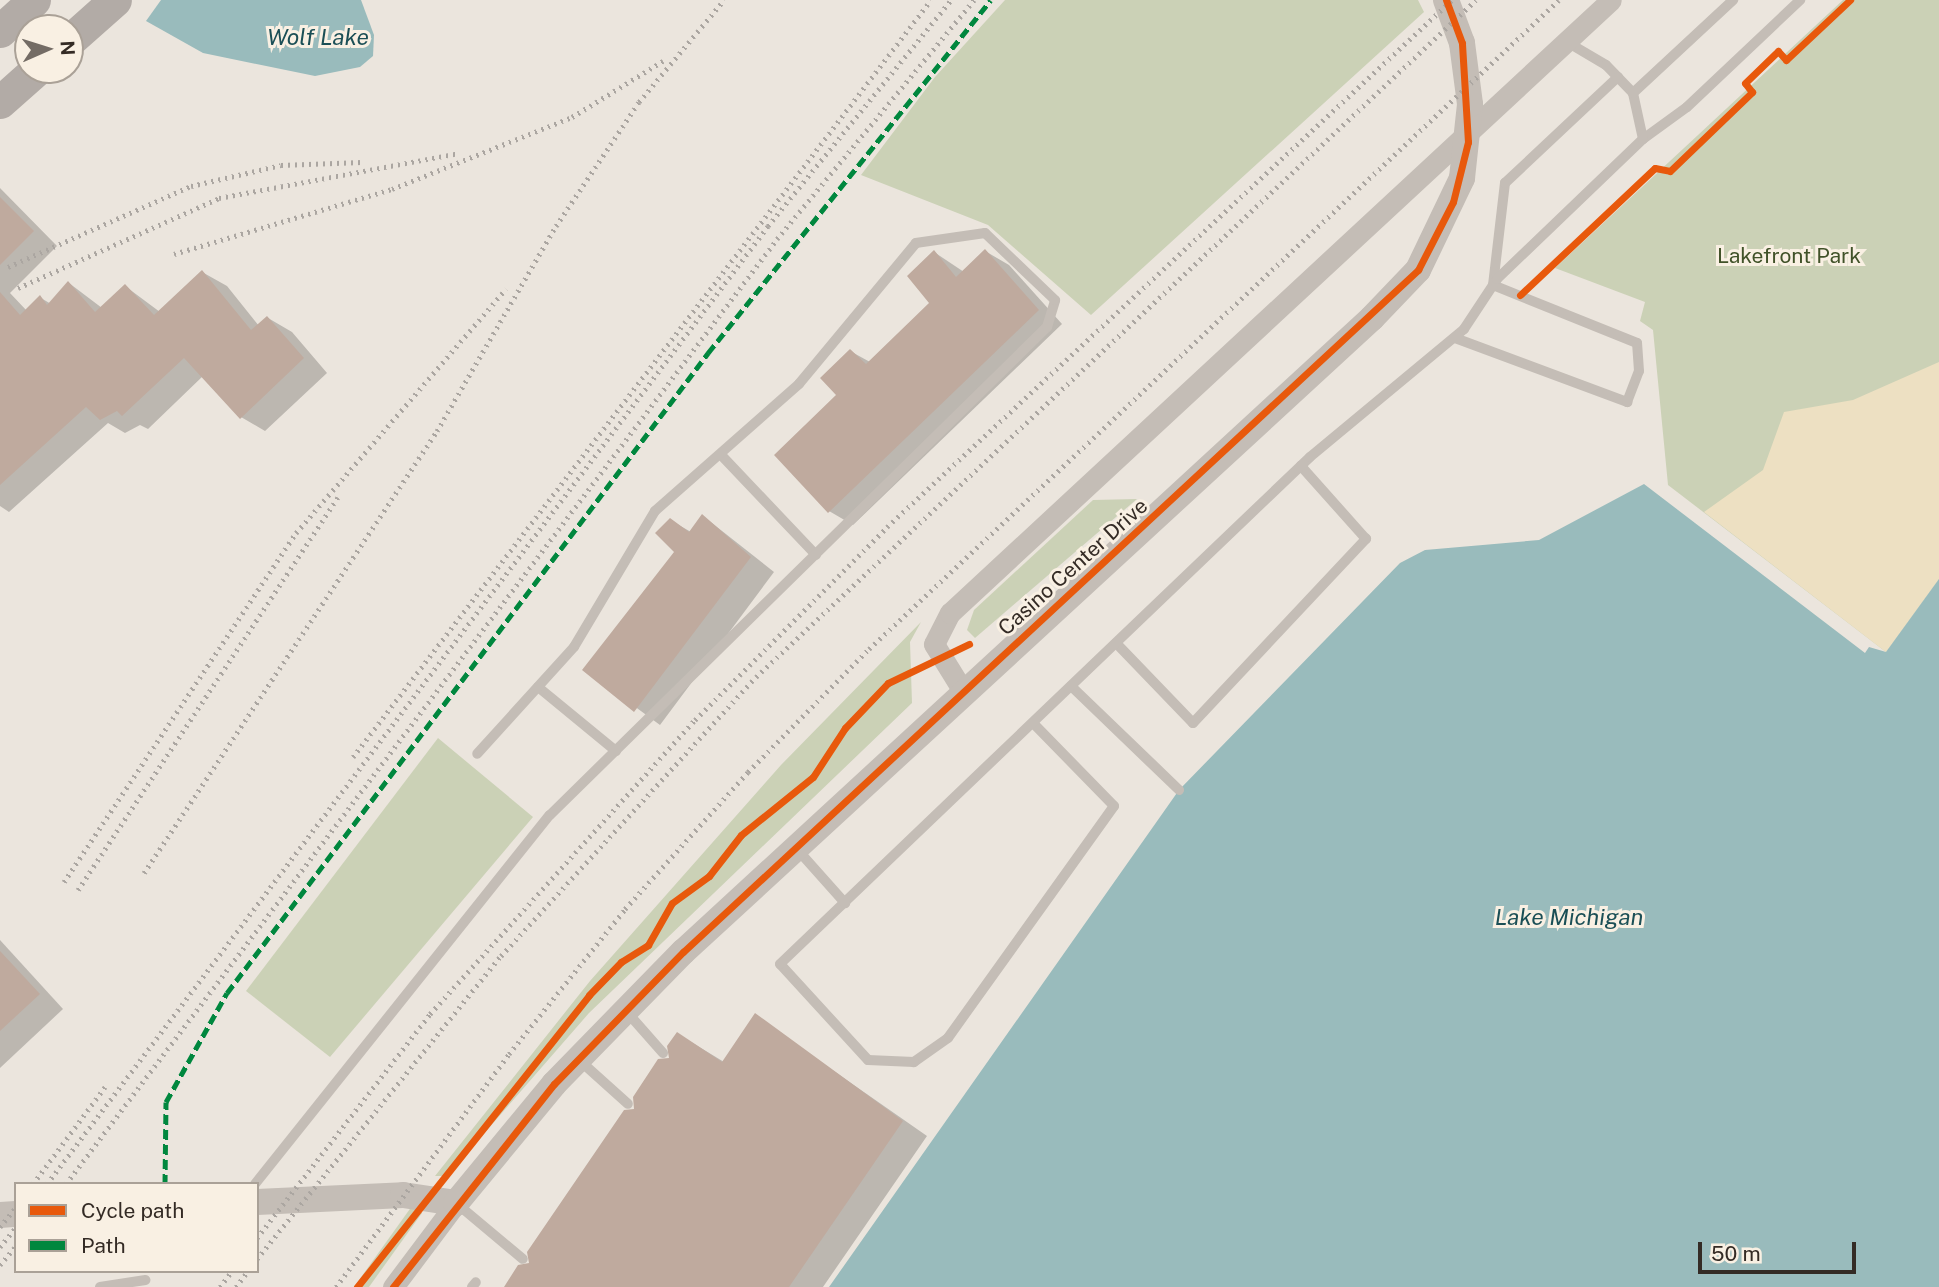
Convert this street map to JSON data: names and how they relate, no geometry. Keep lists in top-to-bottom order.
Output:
{
  "streets": {
    "street": ["Casino Center Drive"]
  },
  "water": ["Wolf Lake", "Lake Michigan"],
  "parks": ["Lakefront Park"],
  "legend": ["Cycle path", "Path"],
  "scale_bar": "50 m",
  "north": "right"
}
